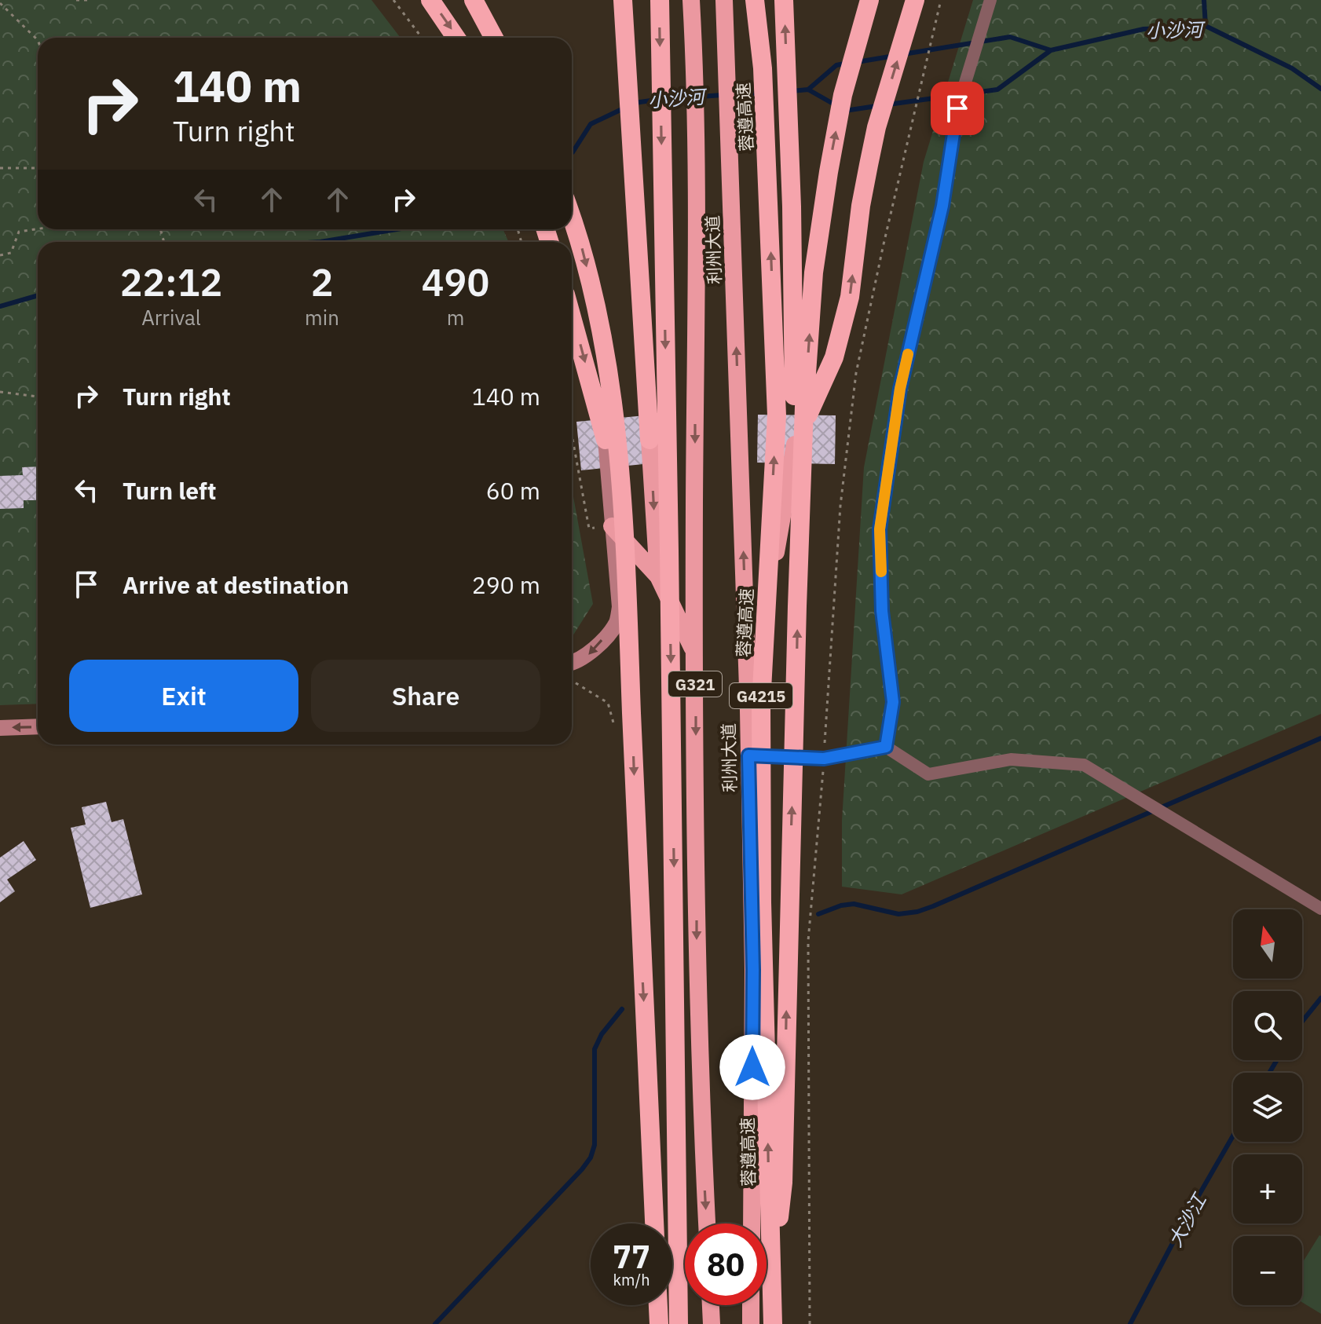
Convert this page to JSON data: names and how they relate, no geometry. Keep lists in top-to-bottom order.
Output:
{
  "streets": {
    "highway": [
      "蓉遵高速",
      "利州大道",
      "G321",
      "G4215"
    ]
  },
  "water": ["小沙河", "大沙江"],
  "north": "top",
  "page": {
    "turn": ["140 m", "Turn right"],
    "eta": [
      "22:12",
      "Arrival",
      "2",
      "min",
      "490",
      "m"
    ],
    "list": [
      {
        "name": "Turn right",
        "value": "140 m"
      },
      {
        "name": "Turn left",
        "value": "60 m"
      },
      {
        "name": "Arrive at destination",
        "value": "290 m"
      }
    ],
    "buttons": ["Exit", "Share"],
    "map_buttons": ["+", "−"],
    "speed": "77 km/h",
    "limit": "80"
  }
}
